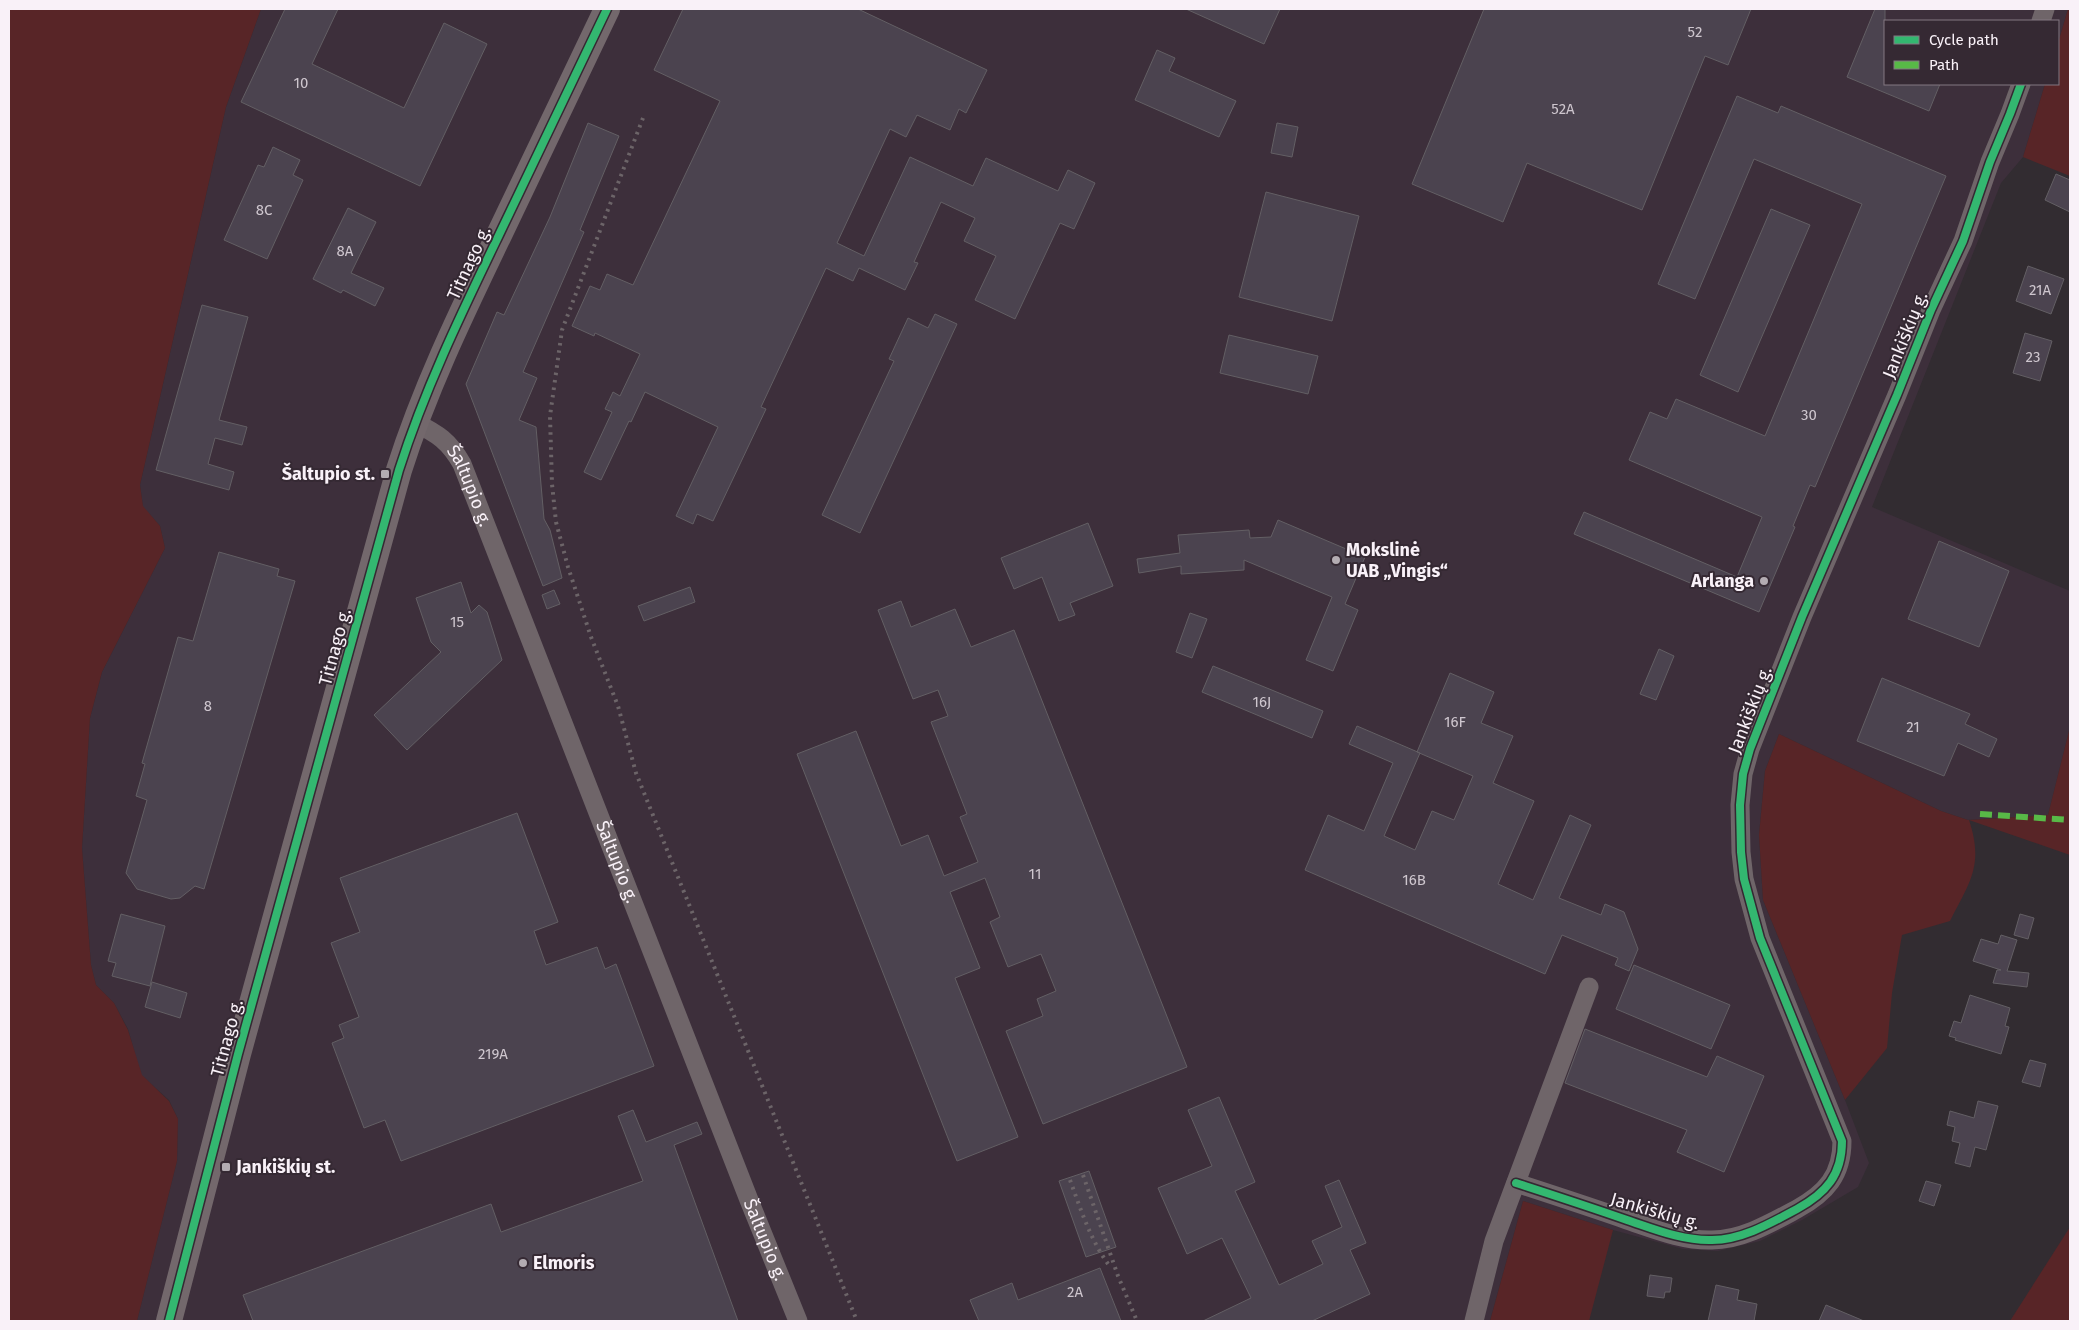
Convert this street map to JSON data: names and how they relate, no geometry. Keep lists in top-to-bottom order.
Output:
{
  "streets": {
    "street": ["Titnago g.", "Jankiškių g.", "Šaltupio g."]
  },
  "crossings": [
    ["Titnago g.", "Šaltupio g."]
  ],
  "places": {
    "transit": ["Šaltupio st.", "Jankiškių st."],
    "other": ["Mokslinė UAB „Vingis“", "Arlanga", "Elmoris"]
  },
  "house_numbers": [
    "52",
    "10",
    "52A",
    "8C",
    "8A",
    "21A",
    "23",
    "30",
    "15",
    "16J",
    "8",
    "16F",
    "21",
    "11",
    "16B",
    "219A",
    "2A"
  ],
  "legend": ["Cycle path", "Path"]
}
